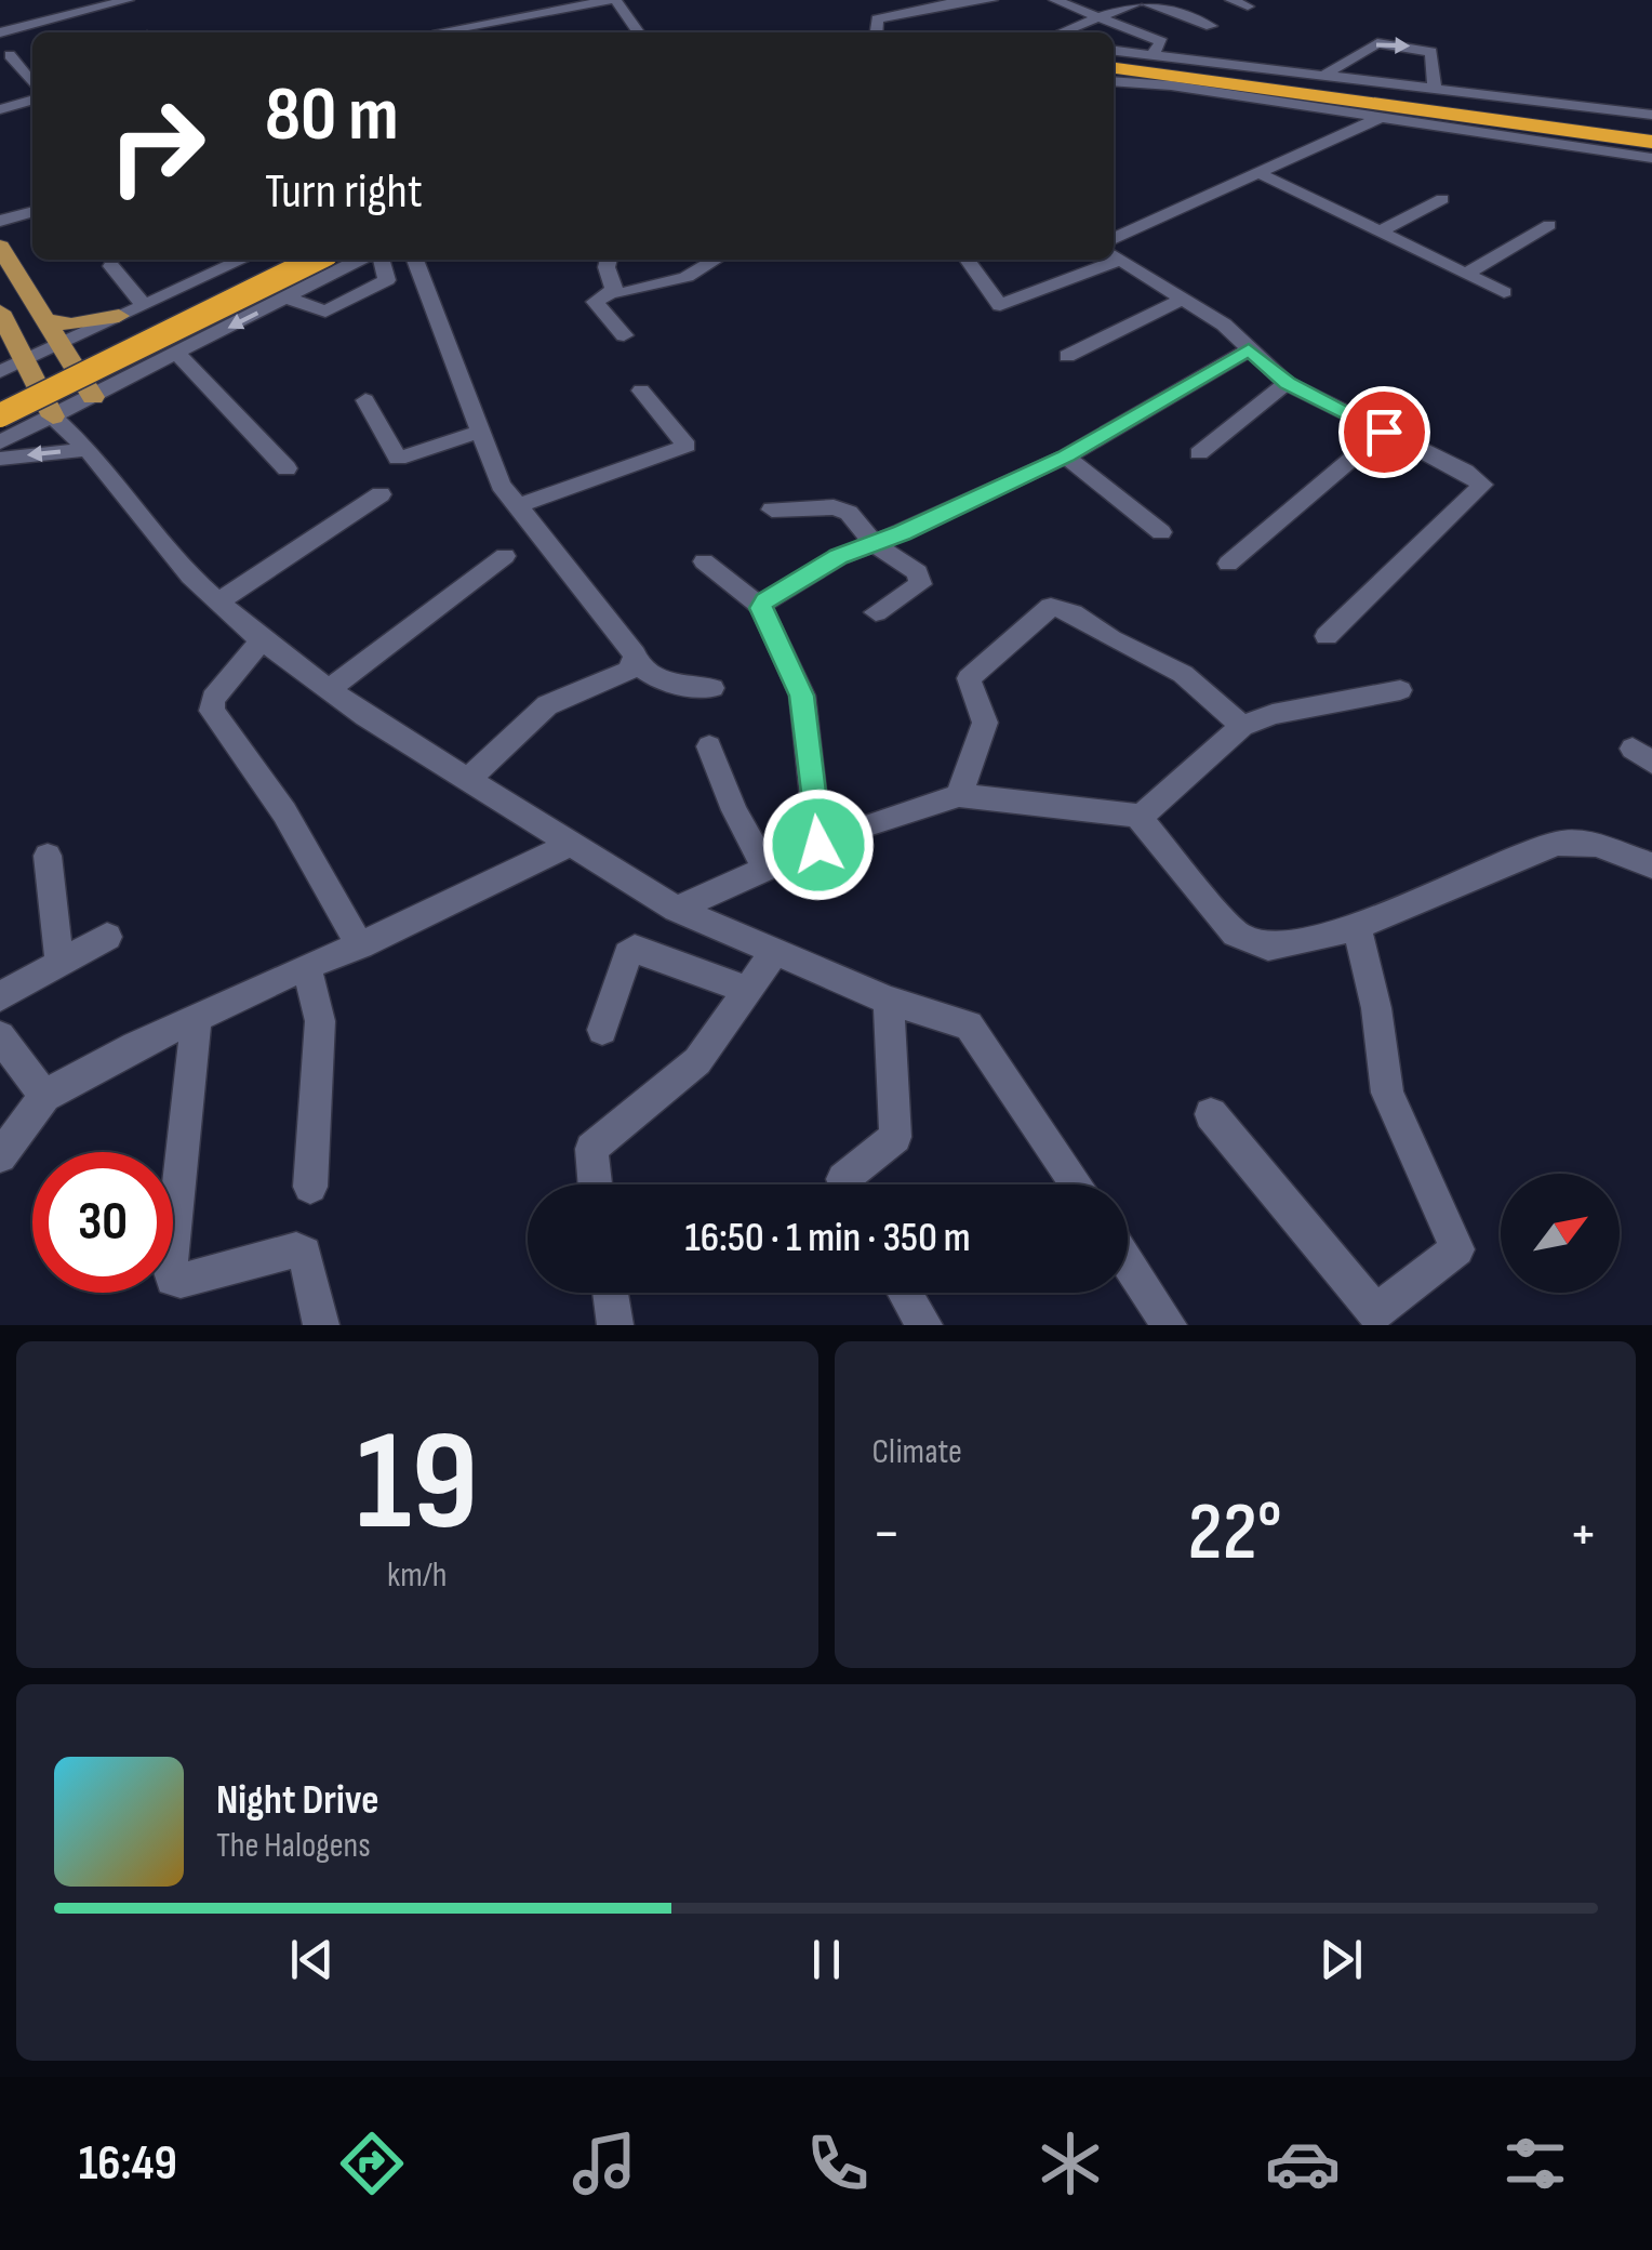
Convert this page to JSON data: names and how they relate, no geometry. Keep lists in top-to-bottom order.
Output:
{
  "north": "top right",
  "page": {
    "turn": ["80 m", "Turn right"],
    "limit": "30",
    "trip": "16:50 · 1 min · 350 m",
    "tile": [
      ["19", "km/h"],
      "Climate"
    ],
    "heat": ["−", "22°", "+"],
    "song": ["Night Drive", "The Halogens"],
    "tabs": "16:49"
  }
}
